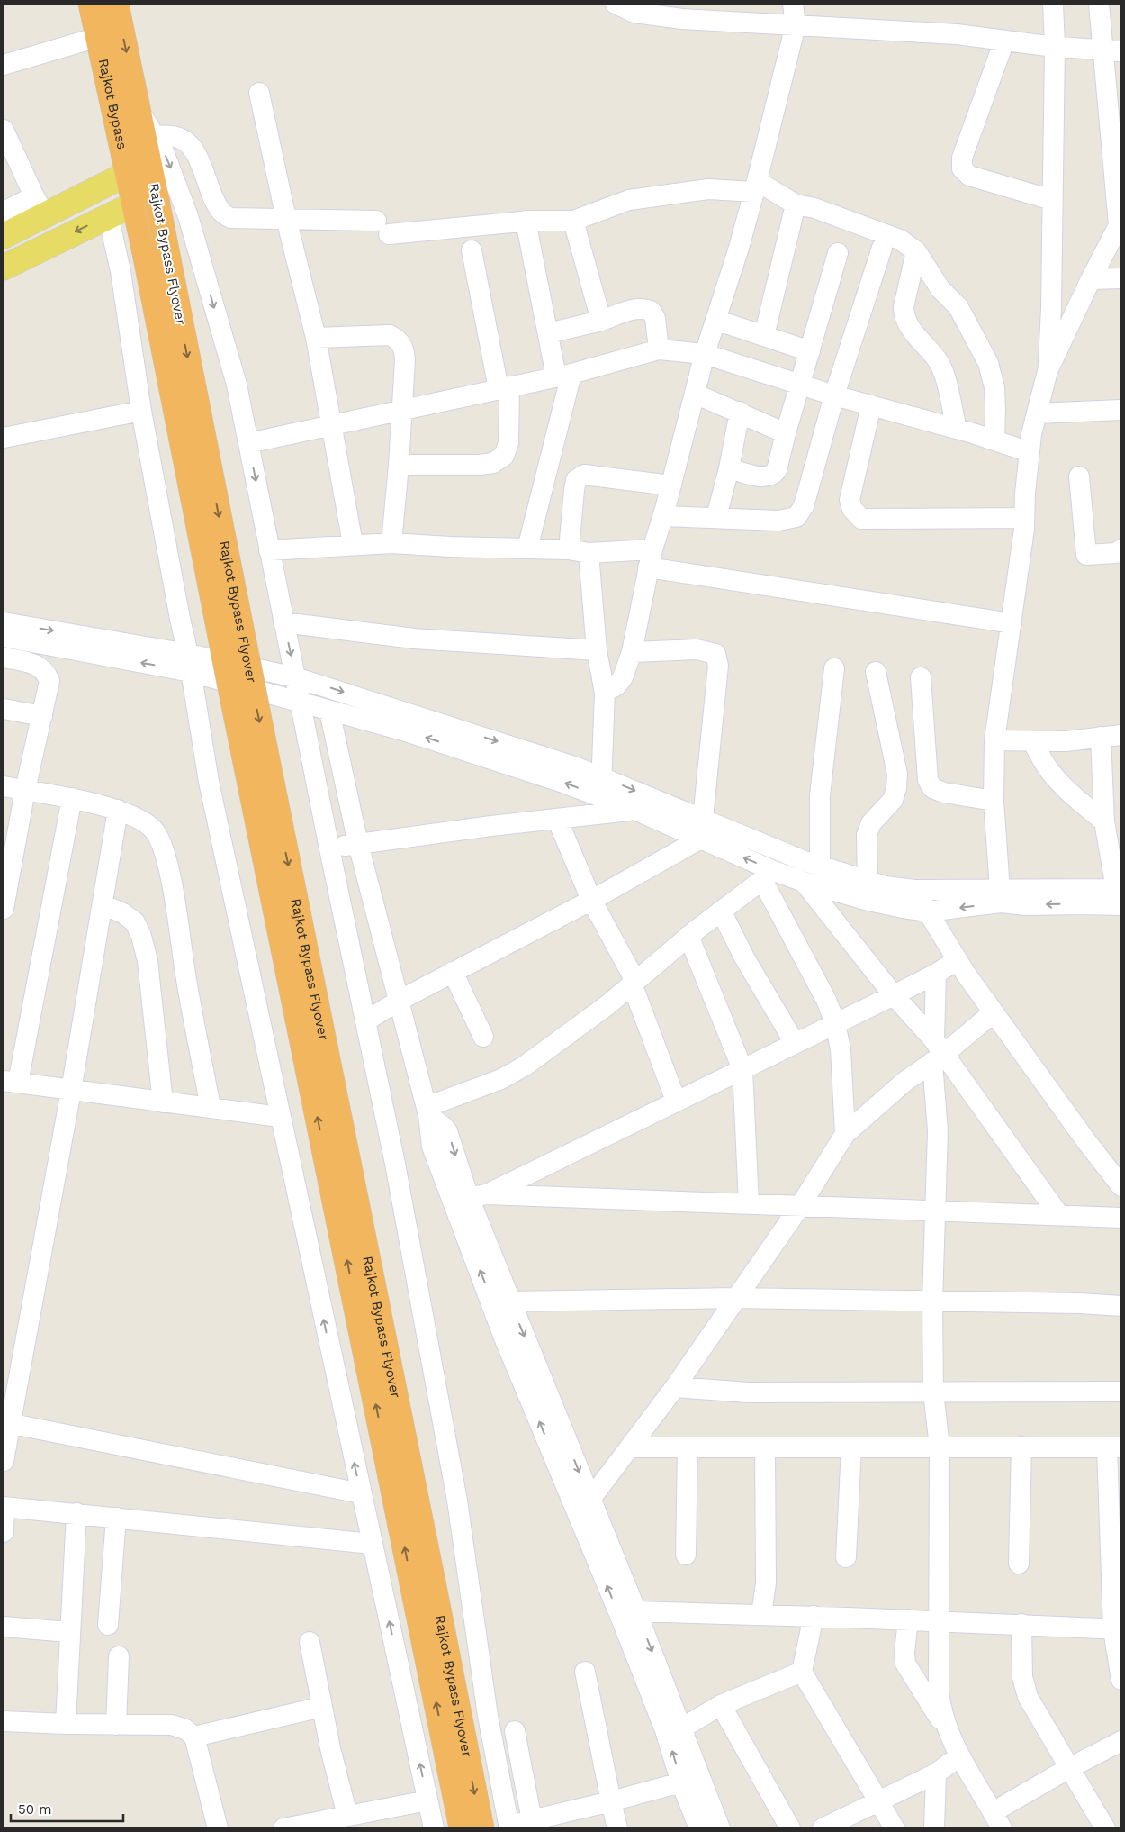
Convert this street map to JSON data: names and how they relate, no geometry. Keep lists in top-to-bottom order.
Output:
{
  "streets": {
    "highway": ["Rajkot Bypass", "Rajkot Bypass Flyover"]
  },
  "crossings": [
    ["Rajkot Bypass", "Rajkot Bypass Flyover"]
  ],
  "scale_bar": "50 m"
}
